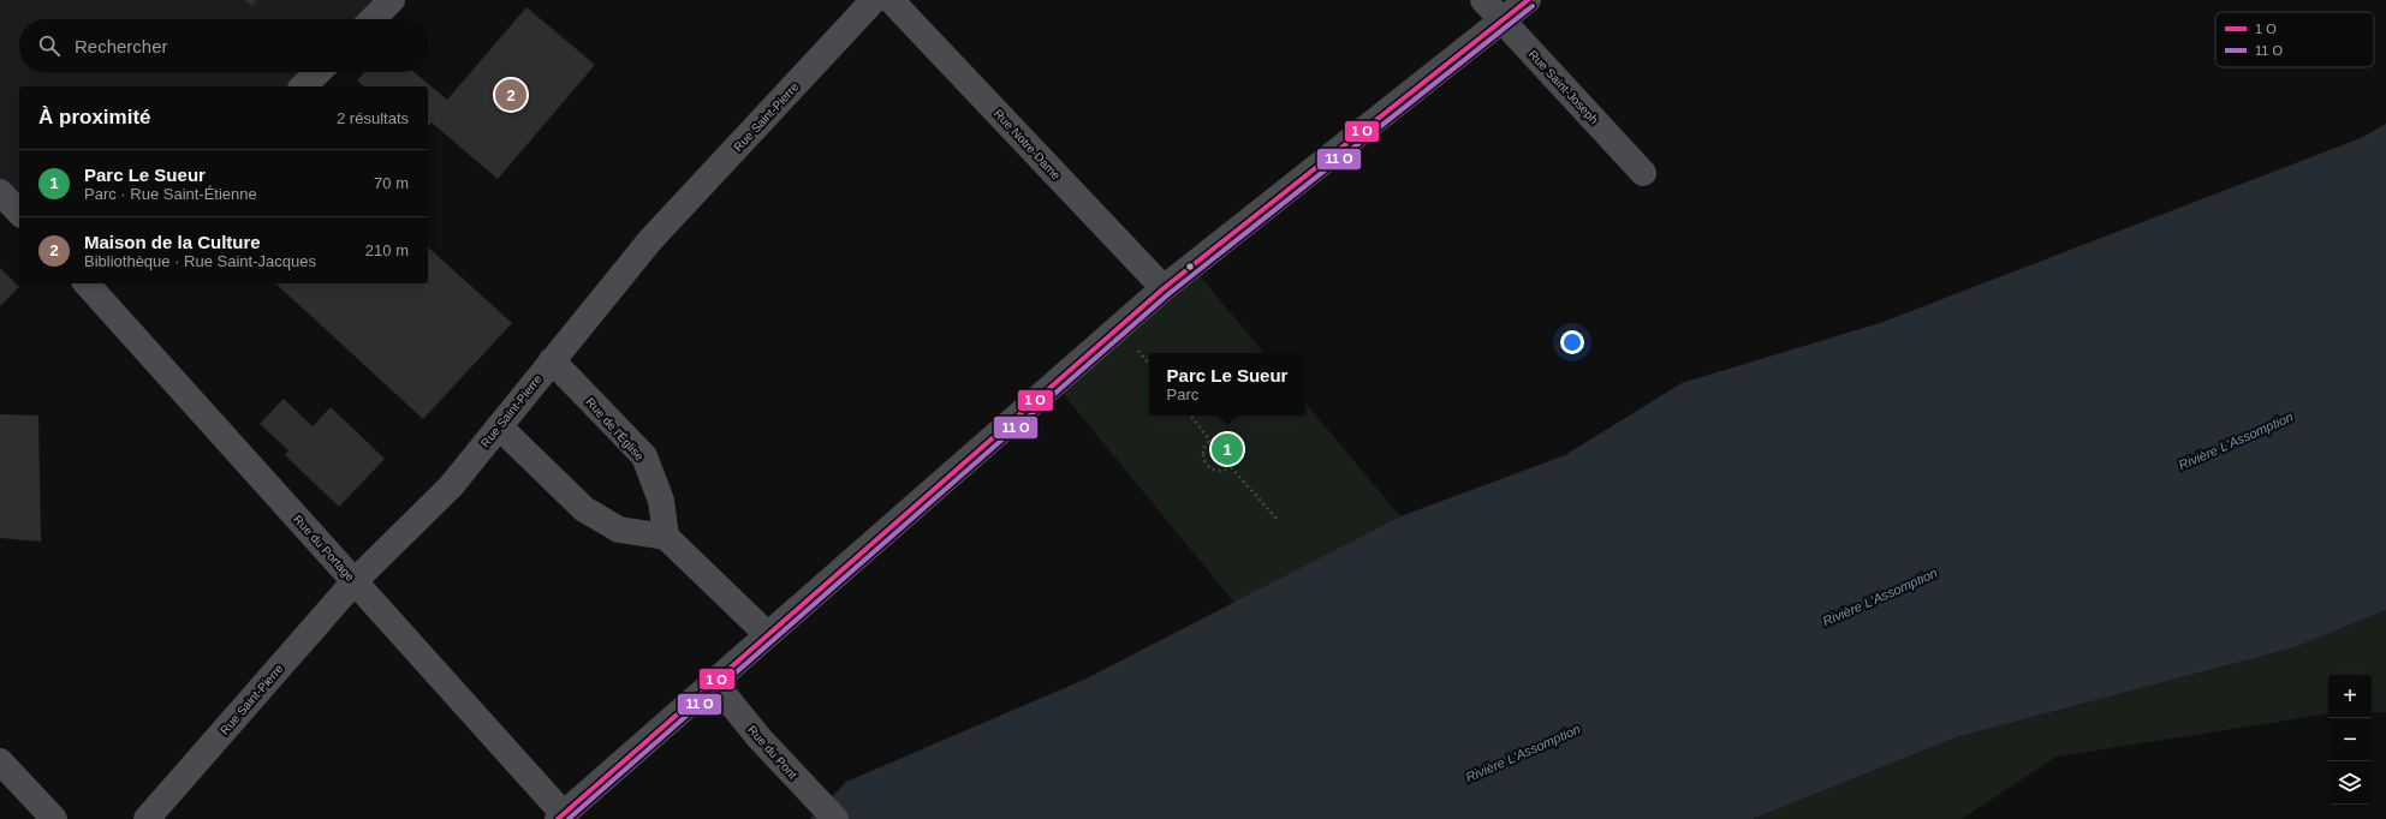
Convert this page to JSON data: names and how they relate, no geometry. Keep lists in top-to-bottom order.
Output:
{
  "streets": {
    "street": [
      "Rue Saint-Joseph",
      "Rue Saint-Pierre",
      "Rue Notre-Dame",
      "Rue de l'Église",
      "Rue du Portage",
      "Rue du Pont"
    ]
  },
  "crossings": [
    ["Rue Saint-Pierre", "Rue de l'Église"],
    ["Rue Saint-Pierre", "Rue du Portage"]
  ],
  "water": ["Rivière L'Assomption"],
  "legend": ["1 O", "11 O"],
  "page": {
    "search": "Rechercher",
    "pins": ["2", "1"],
    "heading": ["À proximité", "2 résultats"],
    "list": [
      {
        "mark": "1",
        "name": "Parc Le Sueur",
        "note": "Parc · Rue Saint-Étienne",
        "value": "70 m"
      },
      {
        "mark": "2",
        "name": "Maison de la Culture",
        "note": "Bibliothèque · Rue Saint-Jacques",
        "value": "210 m"
      }
    ],
    "popup": ["Parc Le Sueur", "Parc"],
    "map_buttons": ["+", "−"]
  }
}
